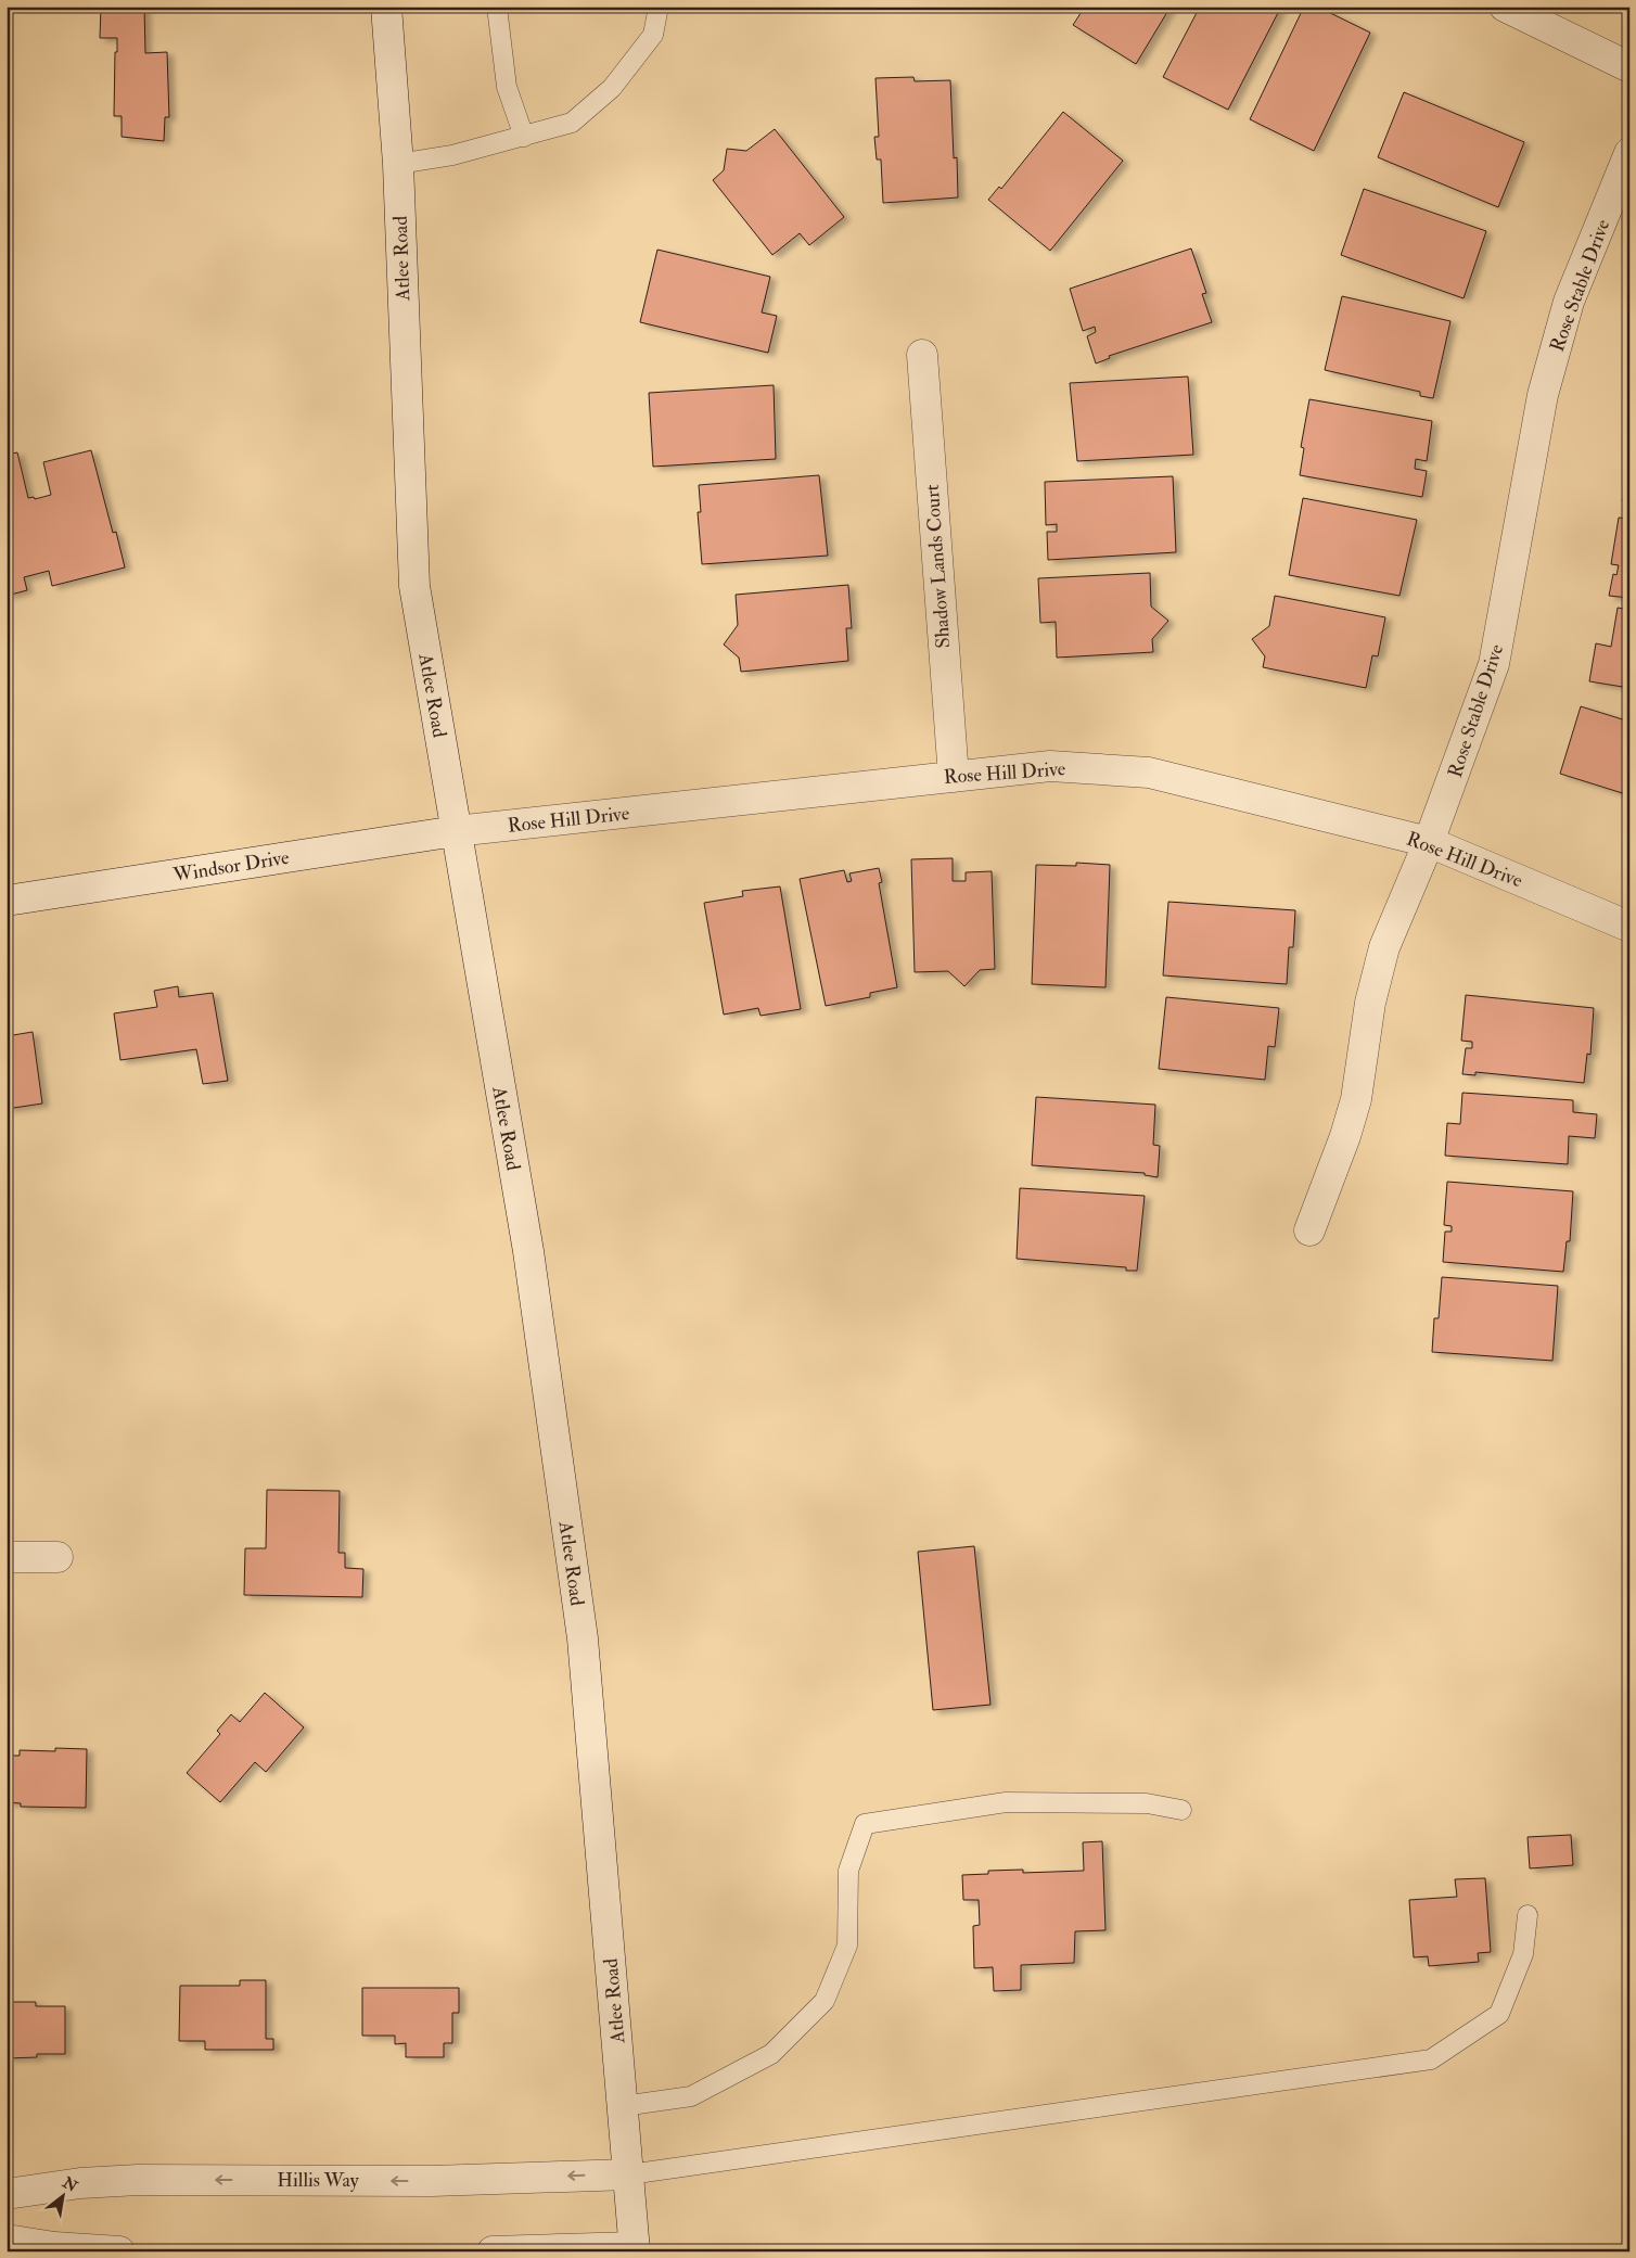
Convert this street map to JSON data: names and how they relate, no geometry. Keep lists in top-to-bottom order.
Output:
{
  "streets": {
    "street": [
      "Atlee Road",
      "Rose Stable Drive",
      "Shadow Lands Court",
      "Rose Hill Drive",
      "Windsor Drive",
      "Hillis Way"
    ]
  },
  "crossings": [
    ["Atlee Road", "Rose Hill Drive"],
    ["Atlee Road", "Windsor Drive"],
    ["Atlee Road", "Hillis Way"],
    ["Rose Stable Drive", "Rose Hill Drive"],
    ["Shadow Lands Court", "Rose Hill Drive"],
    ["Rose Hill Drive", "Windsor Drive"]
  ],
  "north": "top right"
}
